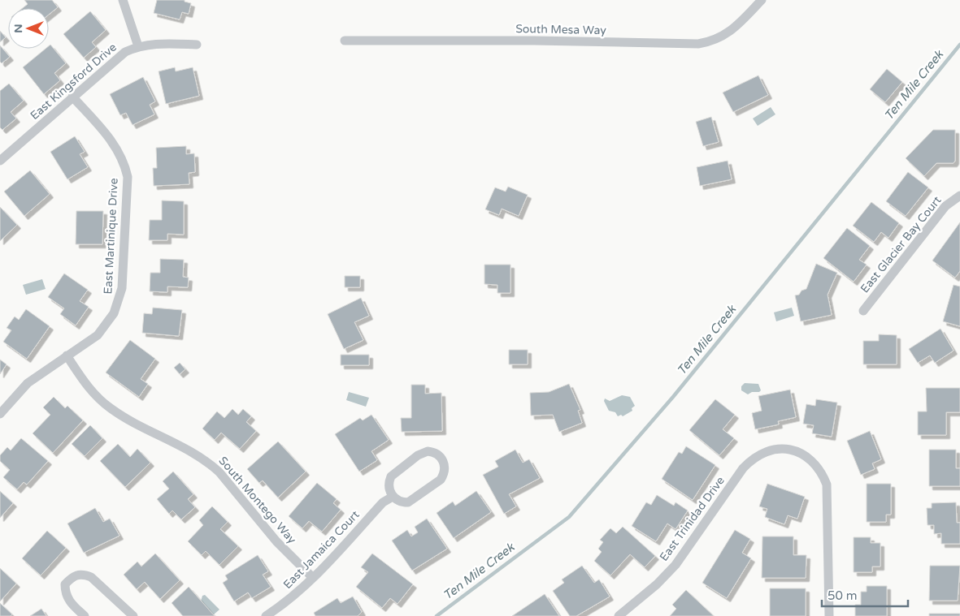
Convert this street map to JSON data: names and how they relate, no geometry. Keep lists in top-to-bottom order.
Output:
{
  "streets": {
    "street": [
      "South Mesa Way",
      "East Kingsford Drive",
      "East Martinique Drive",
      "East Glacier Bay Court",
      "South Montego Way",
      "East Trinidad Drive",
      "East Jamaica Court"
    ]
  },
  "crossings": [
    ["East Kingsford Drive", "East Martinique Drive"],
    ["East Martinique Drive", "South Montego Way"],
    ["South Montego Way", "East Jamaica Court"]
  ],
  "water": ["Ten Mile Creek"],
  "scale_bar": "50 m",
  "north": "left"
}
